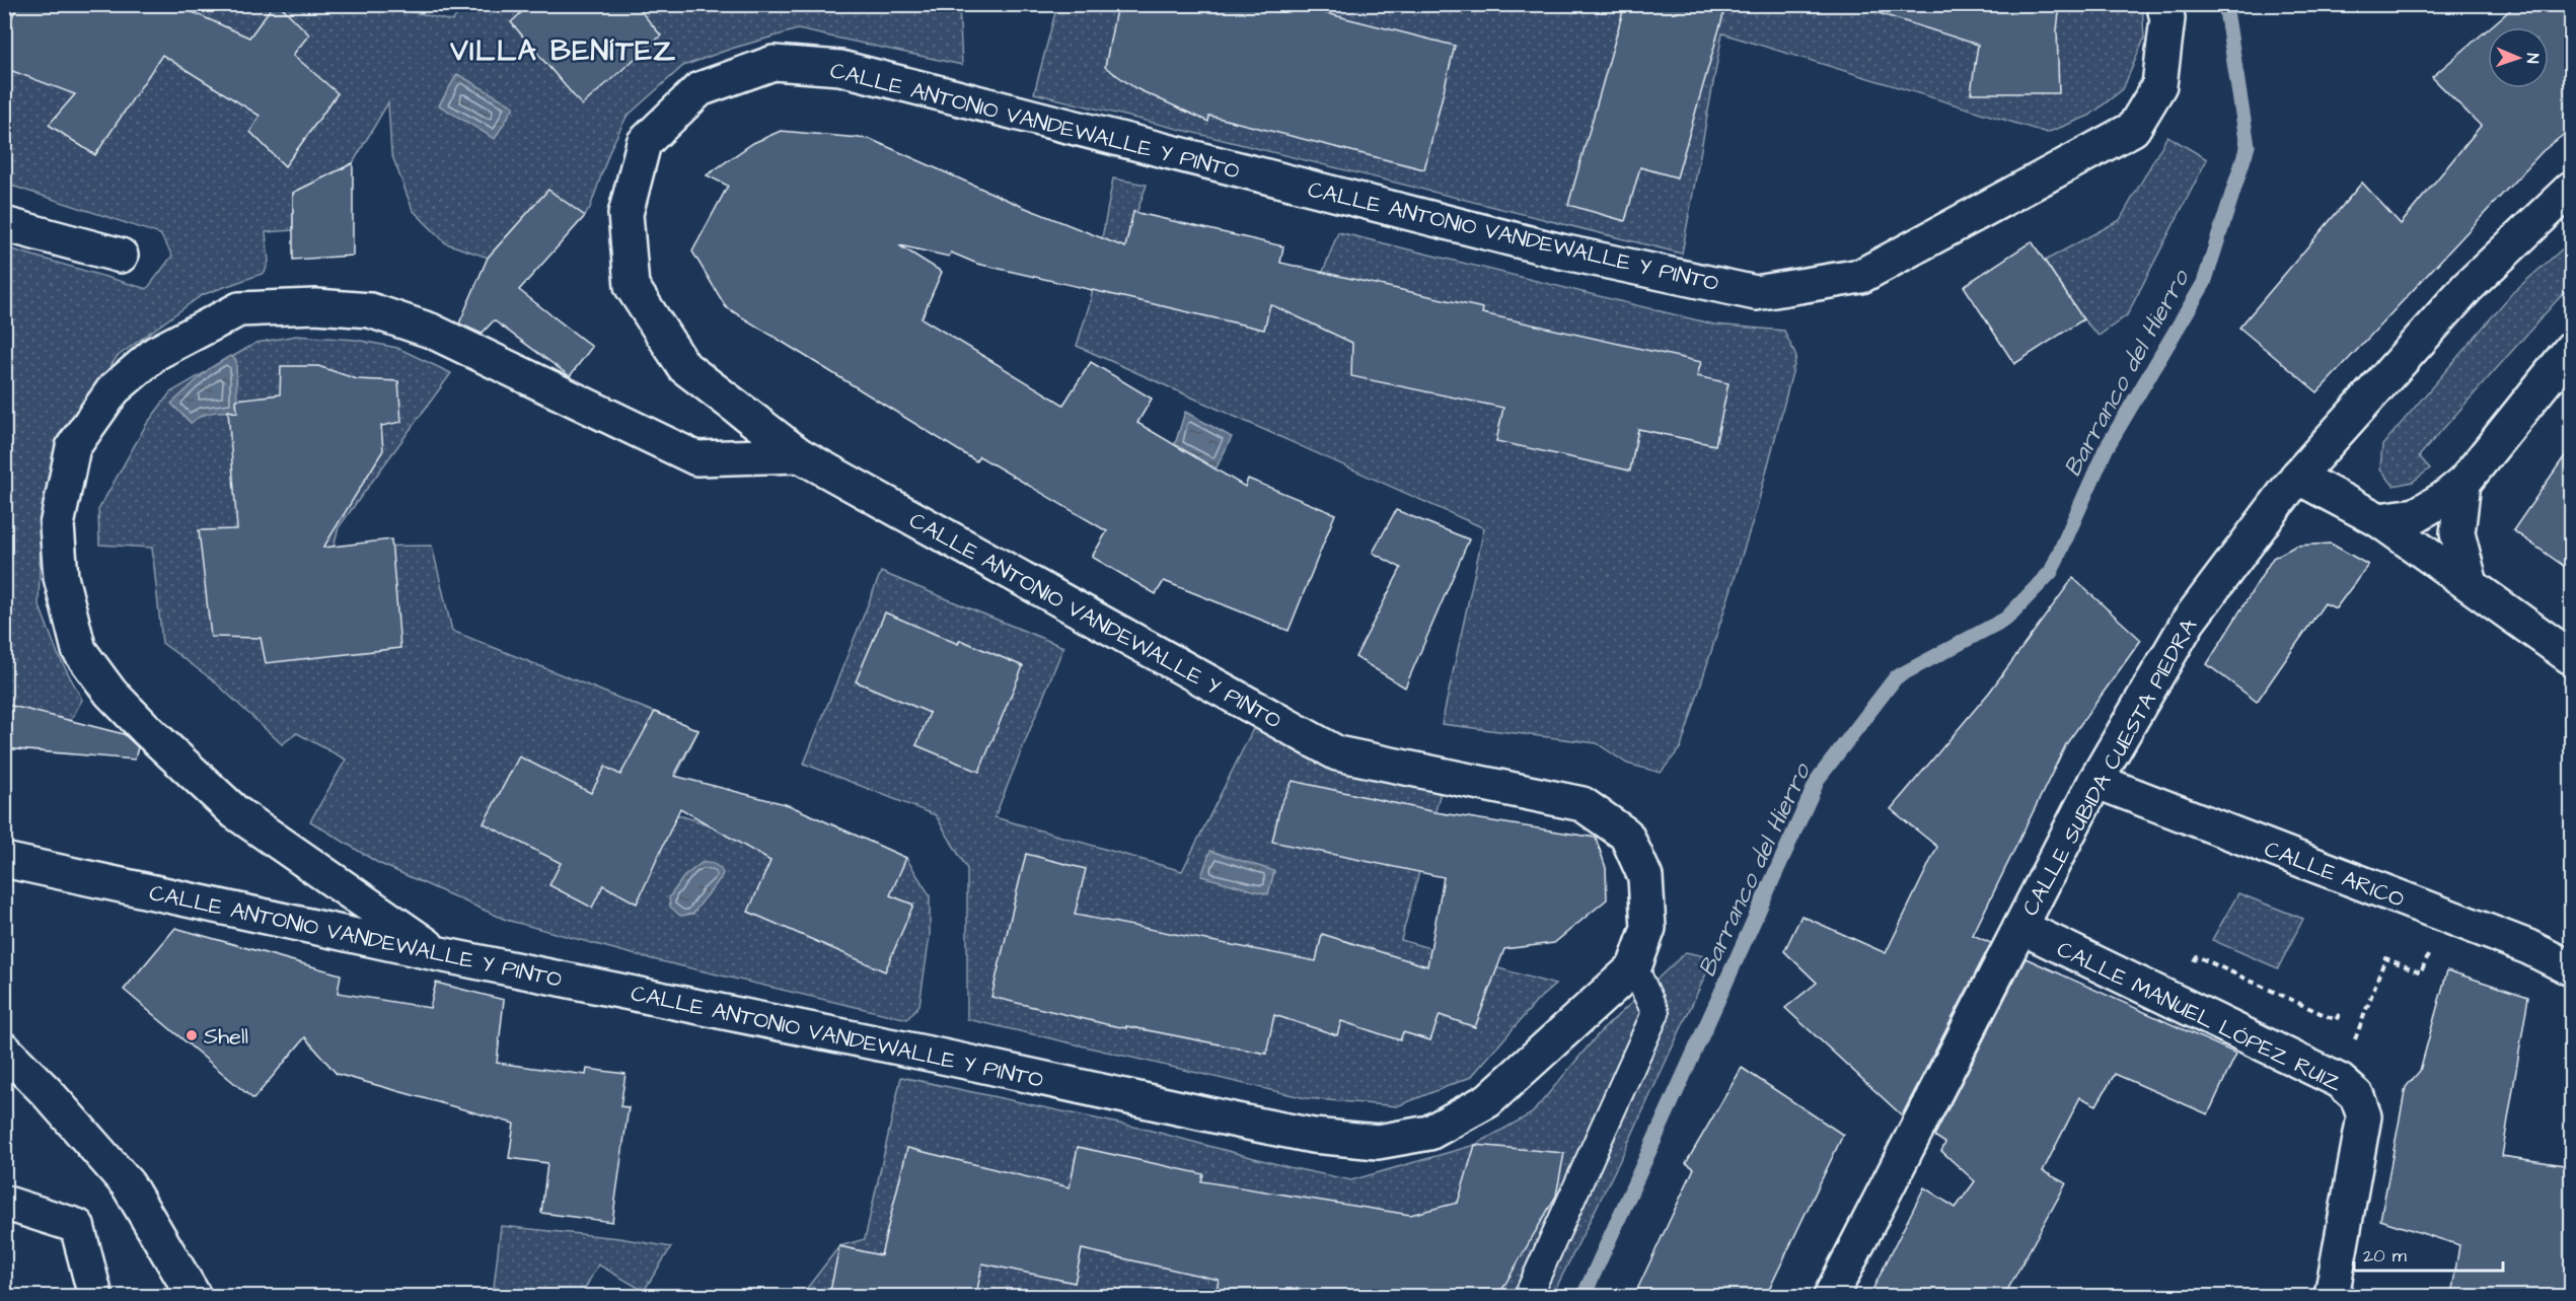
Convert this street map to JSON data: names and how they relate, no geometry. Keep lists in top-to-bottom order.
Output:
{
  "streets": {
    "street": [
      "CALLE ANTONIO VANDEWALLE Y PINTO",
      "CALLE SUBIDA CUESTA PIEDRA",
      "CALLE ARICO",
      "CALLE MANUEL LÓPEZ RUIZ"
    ]
  },
  "crossings": [
    ["CALLE SUBIDA CUESTA PIEDRA", "CALLE ARICO"],
    ["CALLE SUBIDA CUESTA PIEDRA", "CALLE MANUEL LÓPEZ RUIZ"]
  ],
  "districts": ["VILLA BENÍTEZ"],
  "water": ["Barranco del Hierro"],
  "places": ["Shell"],
  "scale_bar": "20 m",
  "north": "right"
}
